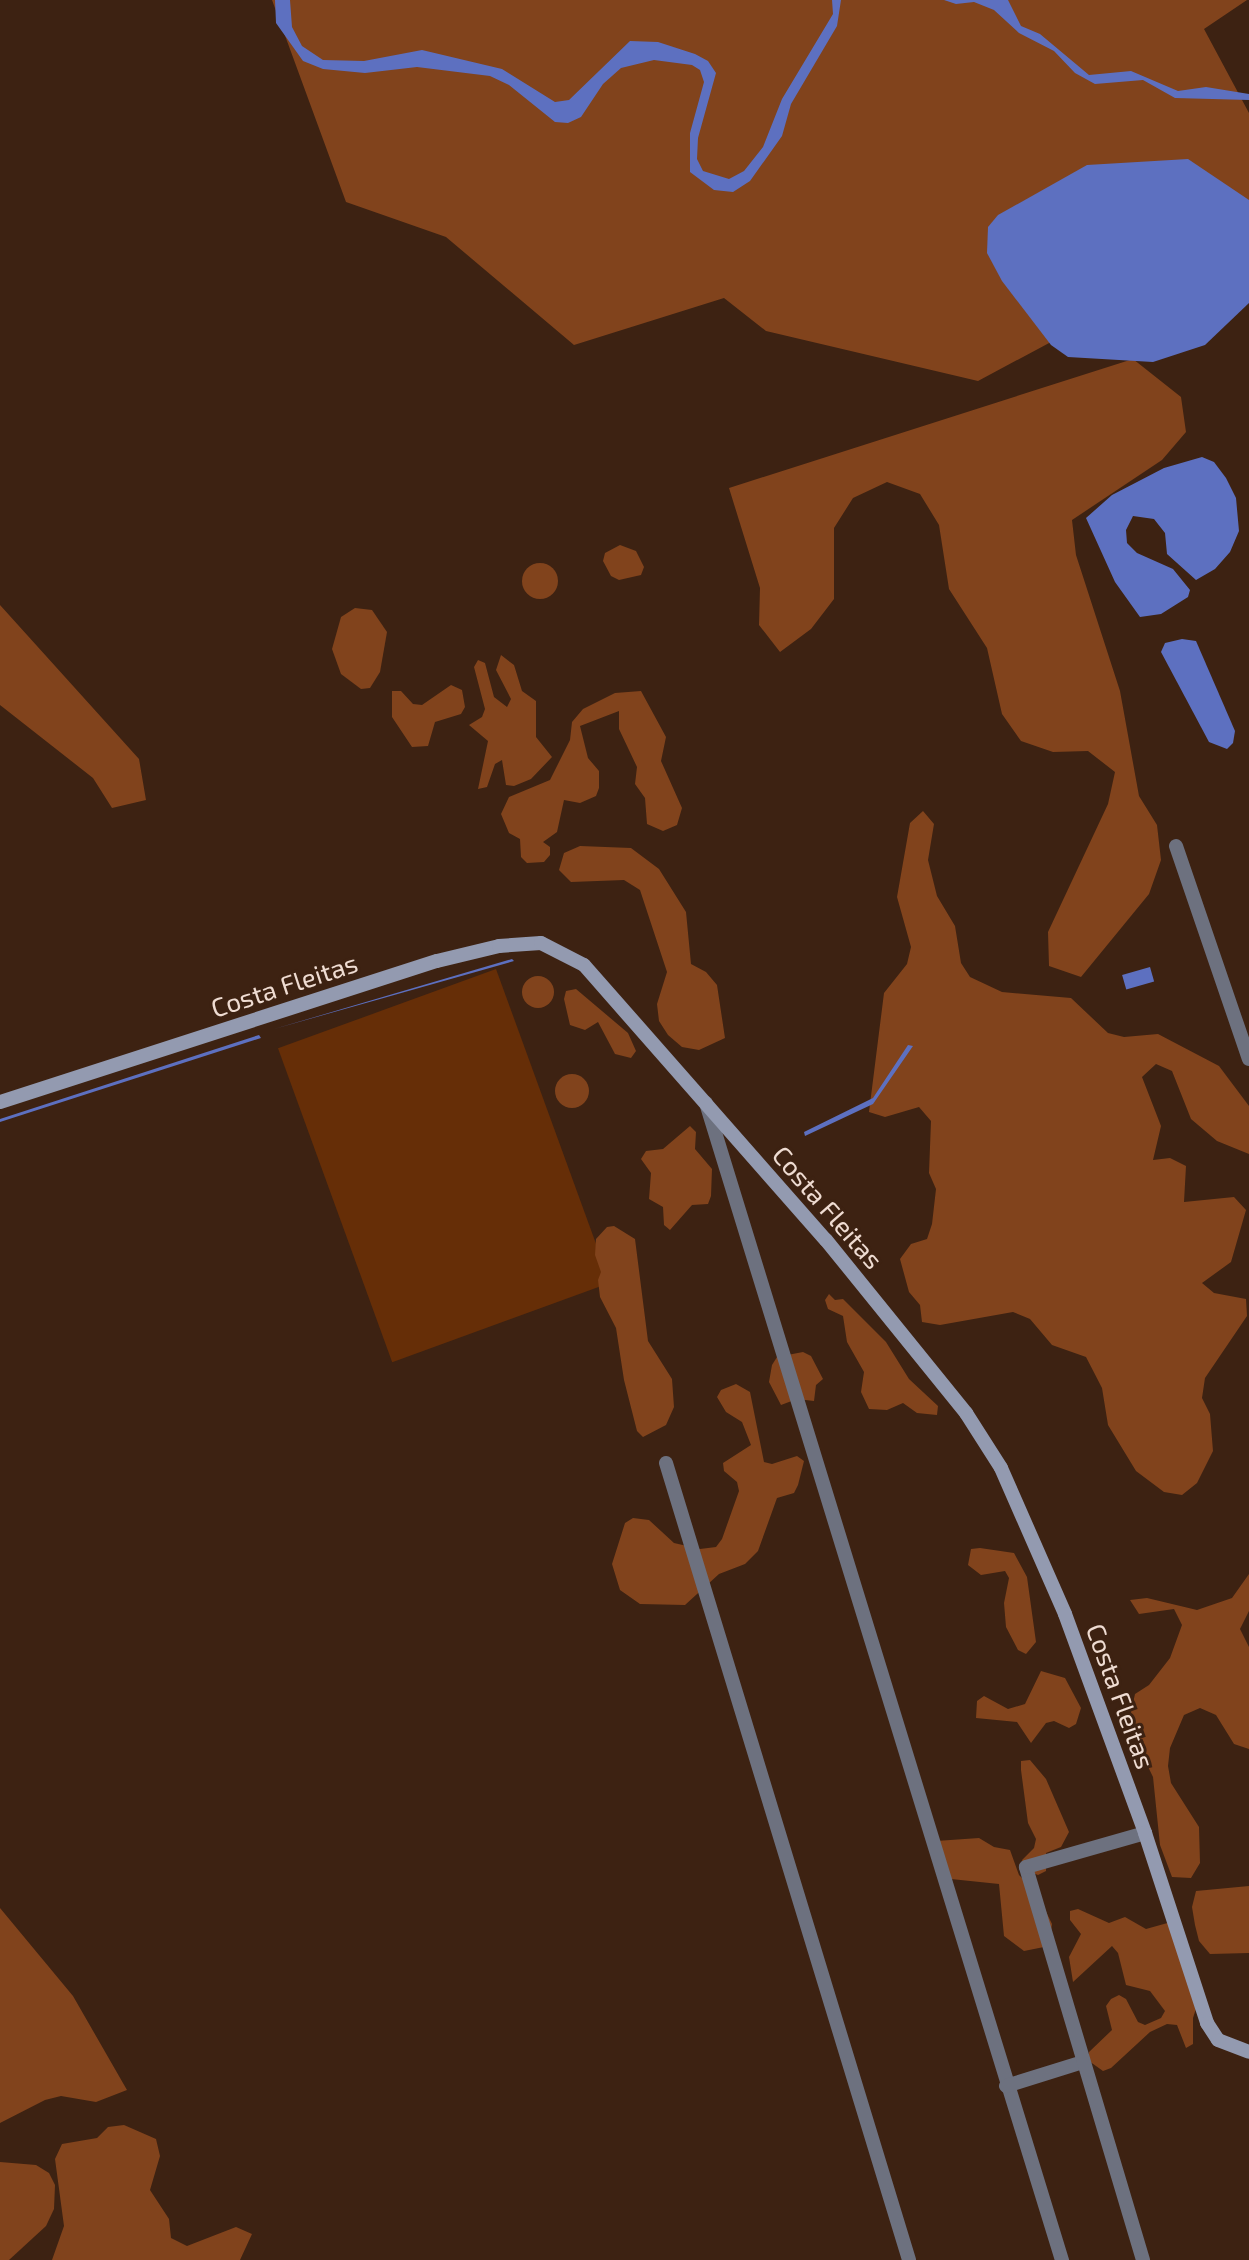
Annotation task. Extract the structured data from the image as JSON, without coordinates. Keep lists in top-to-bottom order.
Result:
{
  "streets": {
    "main road": ["Costa Fleitas"]
  }
}
